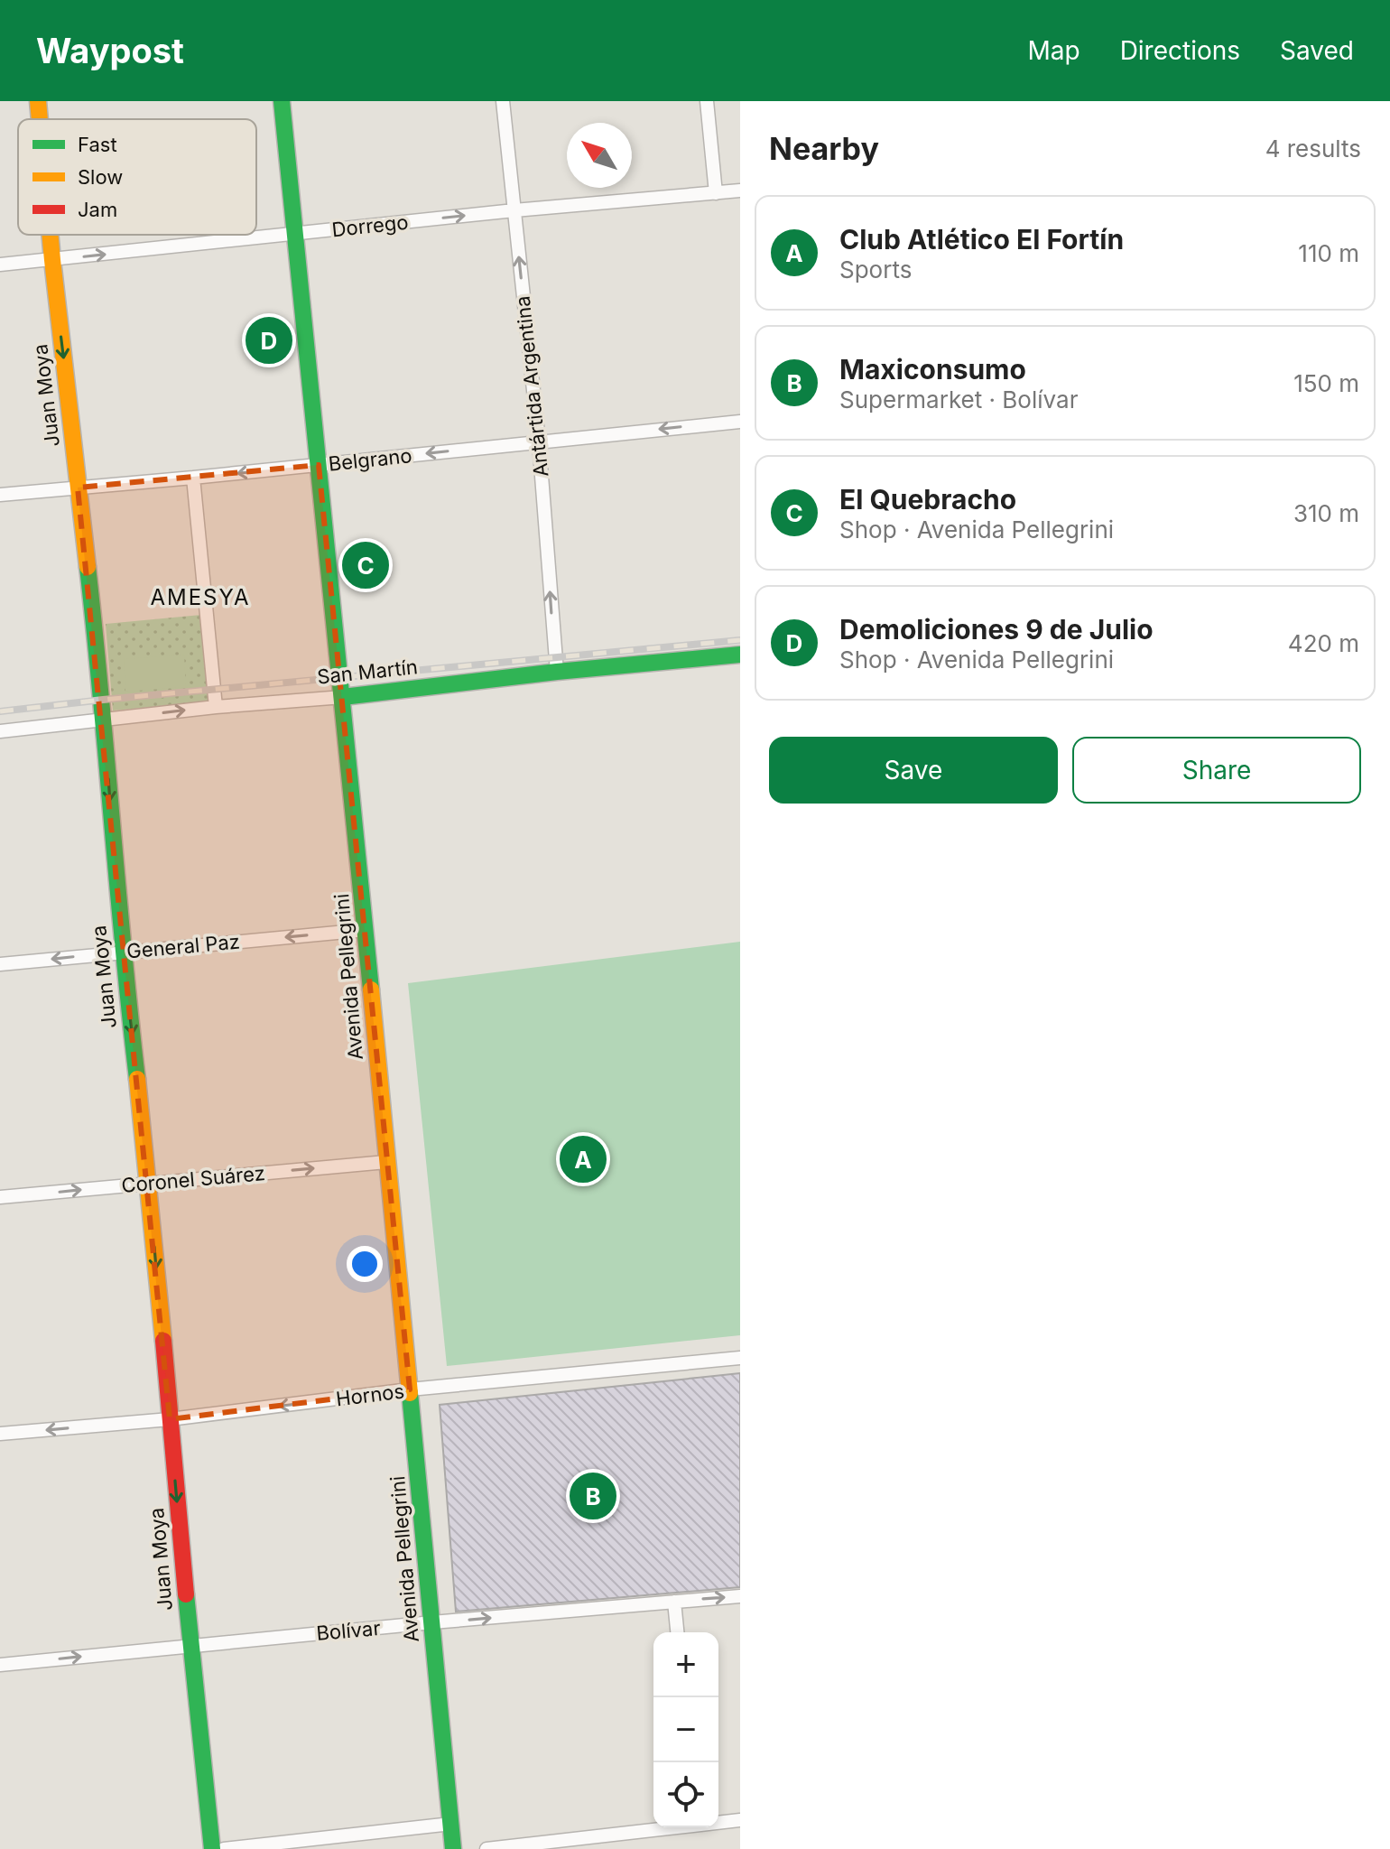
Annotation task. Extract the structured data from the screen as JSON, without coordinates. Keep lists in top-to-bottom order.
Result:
{
  "streets": {
    "street": [
      "Dorrego",
      "Antártida Argentina",
      "Juan Moya",
      "Belgrano",
      "San Martín",
      "General Paz",
      "Avenida Pellegrini",
      "Coronel Suárez",
      "Hornos",
      "Bolívar"
    ]
  },
  "crossings": [
    ["Dorrego", "Antártida Argentina"],
    ["Dorrego", "Juan Moya"],
    ["Dorrego", "Avenida Pellegrini"],
    ["Antártida Argentina", "Belgrano"],
    ["Antártida Argentina", "San Martín"],
    ["Juan Moya", "Belgrano"],
    ["Juan Moya", "San Martín"],
    ["Juan Moya", "General Paz"],
    ["Juan Moya", "Coronel Suárez"],
    ["Juan Moya", "Hornos"],
    ["Juan Moya", "Bolívar"],
    ["Belgrano", "Avenida Pellegrini"],
    ["San Martín", "Avenida Pellegrini"],
    ["General Paz", "Avenida Pellegrini"],
    ["Avenida Pellegrini", "Coronel Suárez"],
    ["Avenida Pellegrini", "Hornos"],
    ["Avenida Pellegrini", "Bolívar"]
  ],
  "one_way": [
    "Dorrego",
    "Antártida Argentina",
    "Juan Moya",
    "Belgrano",
    "General Paz",
    "Coronel Suárez",
    "Hornos",
    "Bolívar"
  ],
  "districts": ["AMESYA"],
  "legend": ["Fast", "Slow", "Jam"],
  "north": "top left",
  "page": {
    "header": "Waypost",
    "nav": ["Map", "Directions", "Saved"],
    "heading": ["Nearby", "4 results"],
    "list": [
      {
        "mark": "A",
        "name": "Club Atlético El Fortín",
        "note": "Sports",
        "value": "110 m"
      },
      {
        "mark": "B",
        "name": "Maxiconsumo",
        "note": "Supermarket · Bolívar",
        "value": "150 m"
      },
      {
        "mark": "C",
        "name": "El Quebracho",
        "note": "Shop · Avenida Pellegrini",
        "value": "310 m"
      },
      {
        "mark": "D",
        "name": "Demoliciones 9 de Julio",
        "note": "Shop · Avenida Pellegrini",
        "value": "420 m"
      }
    ],
    "pins": [
      "D",
      "C",
      "A",
      "B"
    ],
    "buttons": ["Save", "Share"],
    "map_buttons": ["+", "−"]
  }
}
